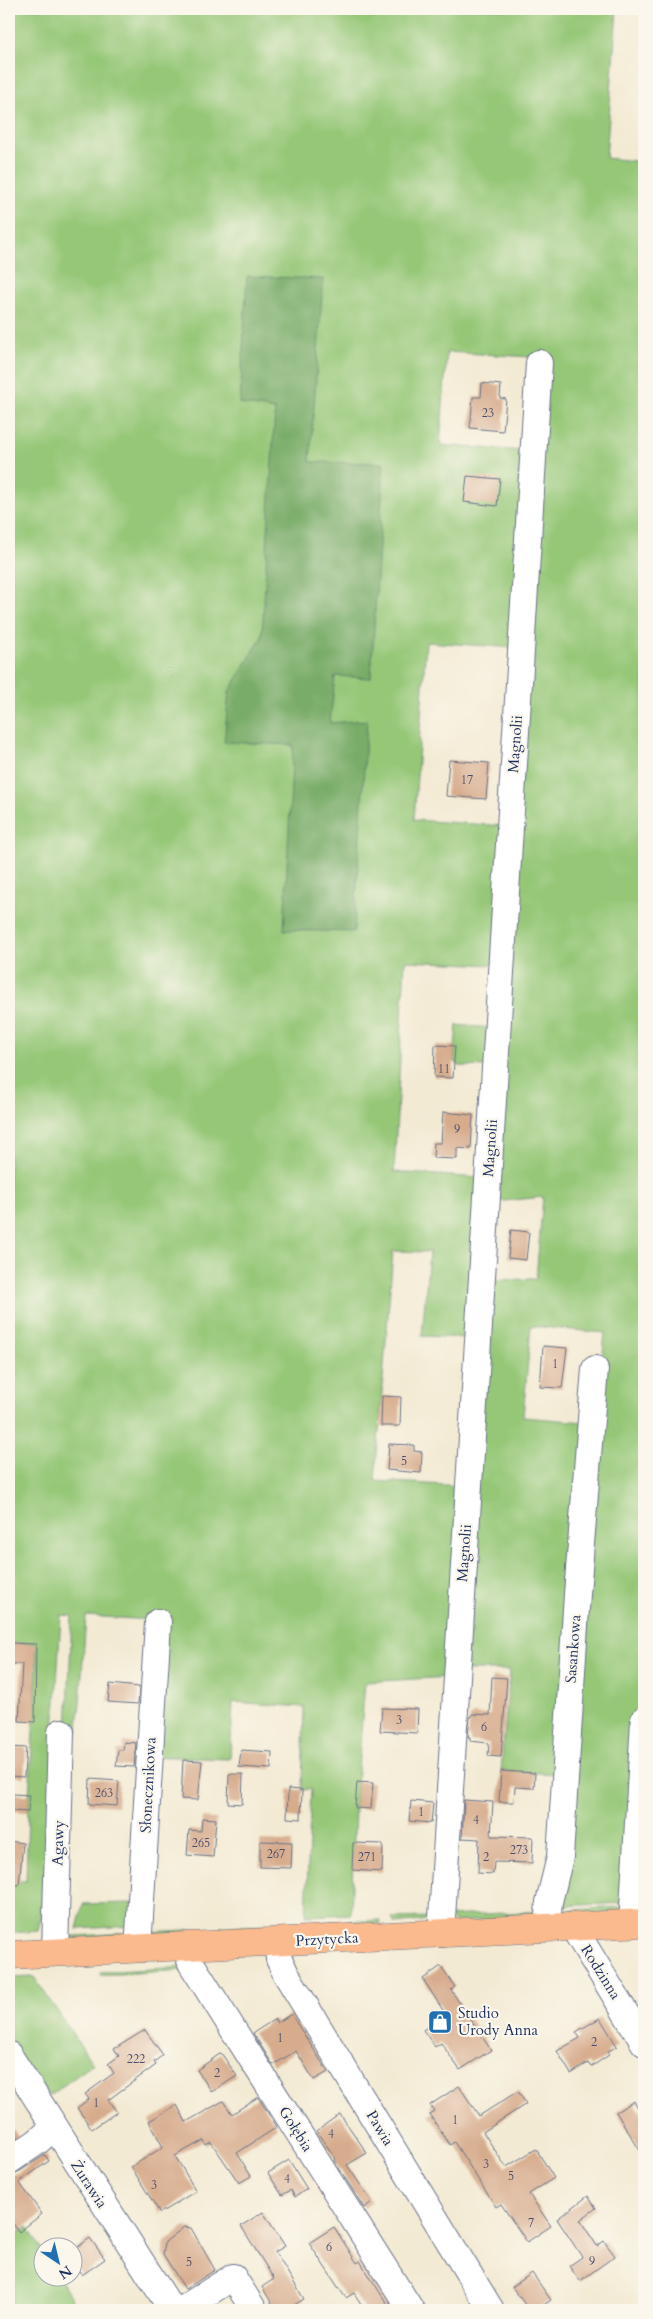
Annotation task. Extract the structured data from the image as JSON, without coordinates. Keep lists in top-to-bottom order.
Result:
{
  "streets": {
    "main road": ["Przytycka"],
    "street": [
      "Magnolii",
      "Sasankowa",
      "Słonecznikowa",
      "Agawy",
      "Rodzinna",
      "Pawia",
      "Gołębia",
      "Żurawia"
    ]
  },
  "crossings": [
    ["Magnolii", "Przytycka"],
    ["Sasankowa", "Przytycka"],
    ["Sasankowa", "Rodzinna"],
    ["Słonecznikowa", "Przytycka"],
    ["Agawy", "Przytycka"],
    ["Przytycka", "Rodzinna"],
    ["Przytycka", "Pawia"],
    ["Przytycka", "Gołębia"]
  ],
  "places": {
    "shop": ["Studio Urody Anna"]
  },
  "house_numbers": [
    "23",
    "17",
    "11",
    "9",
    "1",
    "5",
    "3",
    "6",
    "263",
    "1",
    "4",
    "265",
    "273",
    "267",
    "271",
    "2",
    "1",
    "2",
    "222",
    "2",
    "1",
    "1",
    "4",
    "3",
    "5",
    "4",
    "3",
    "7",
    "6",
    "9",
    "5"
  ],
  "north": "bottom right"
}
